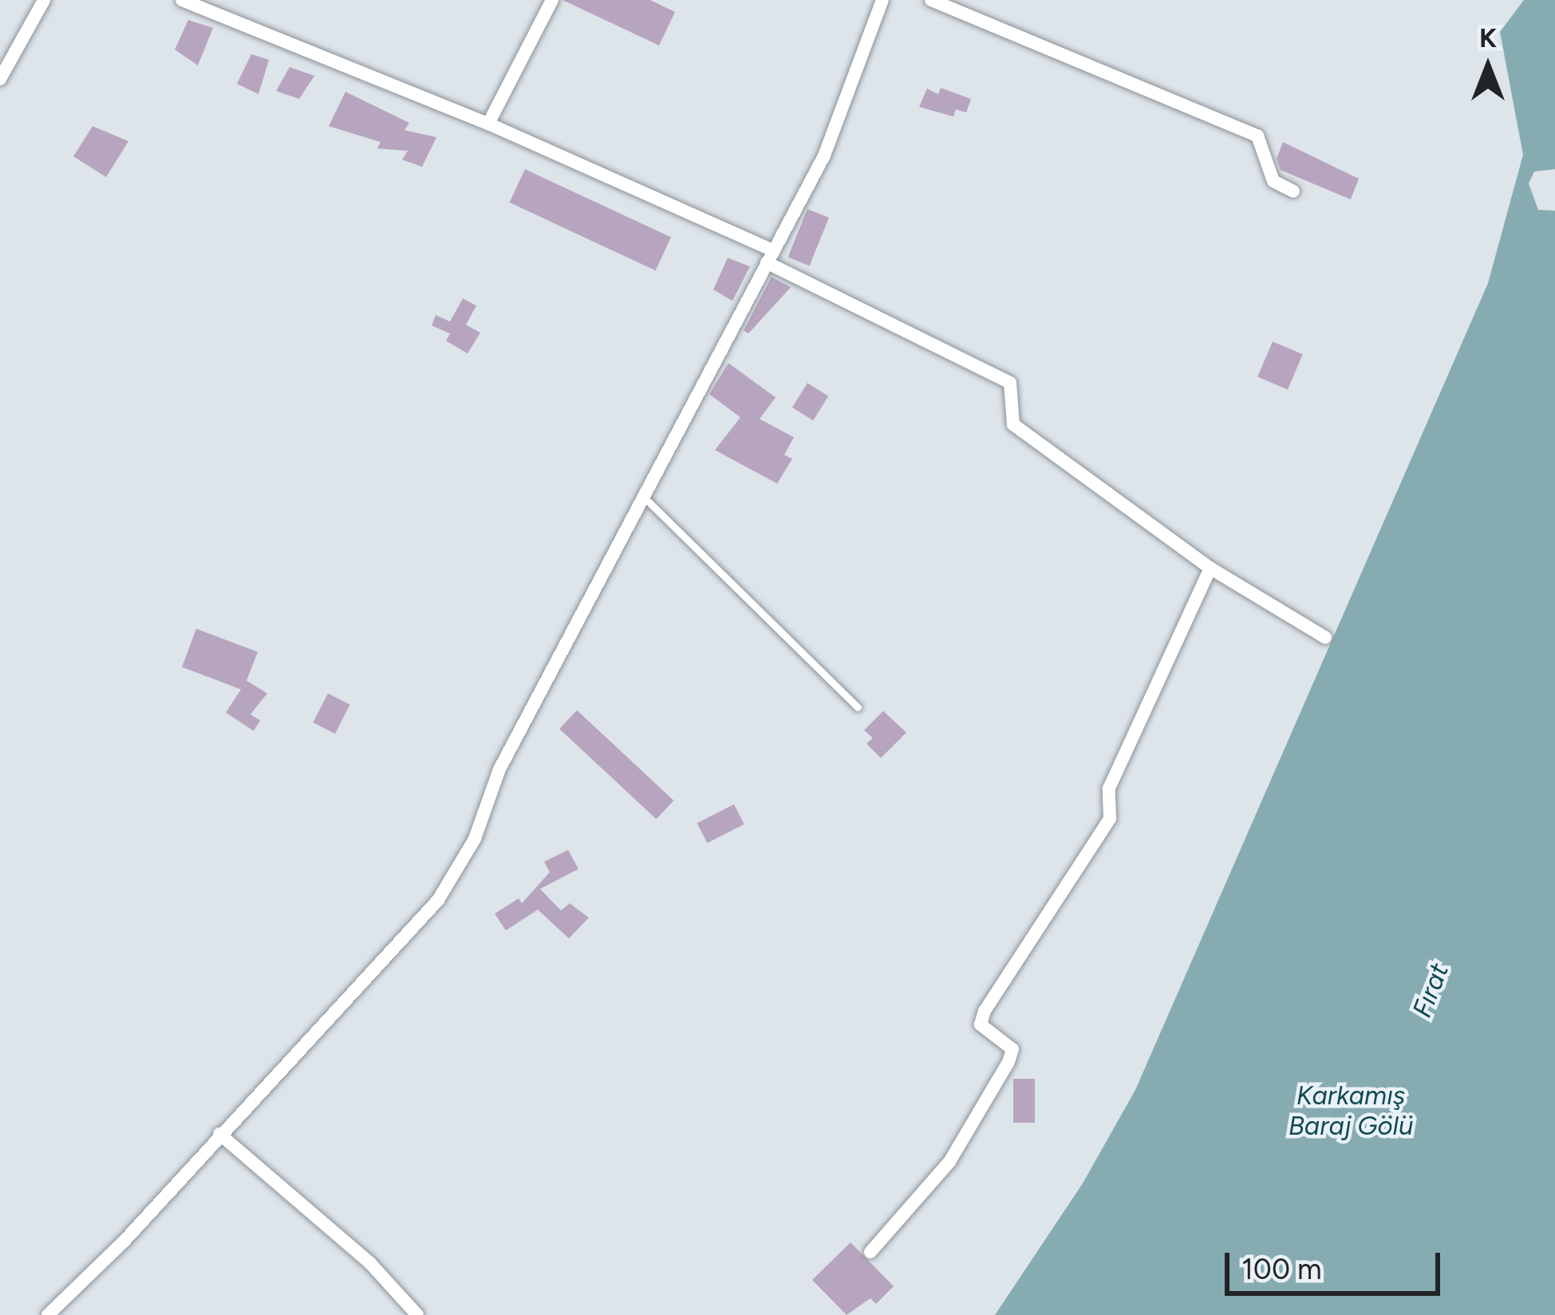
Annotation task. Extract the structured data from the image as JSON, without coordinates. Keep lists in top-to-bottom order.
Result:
{
  "water": ["Fırat", "Karkamış Baraj Gölü"],
  "scale_bar": "100 m",
  "north": "top"
}
